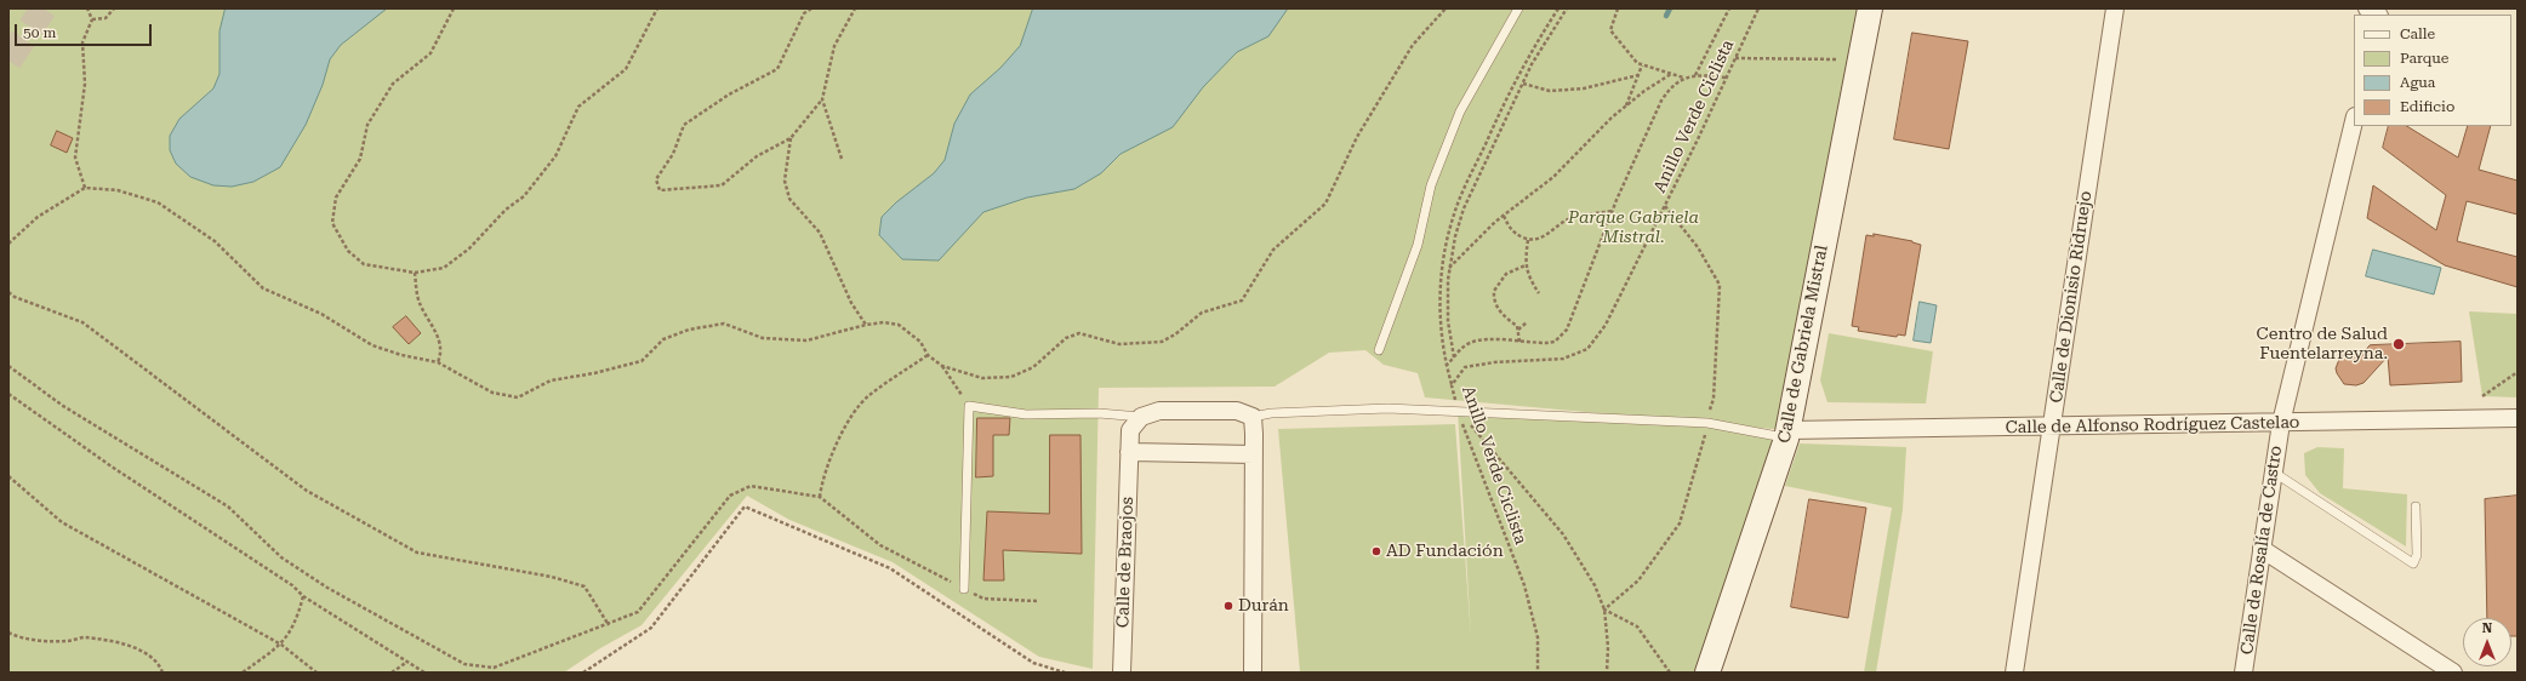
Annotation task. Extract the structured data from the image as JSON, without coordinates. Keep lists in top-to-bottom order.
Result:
{
  "streets": {
    "street": [
      "Calle de Dionisio Ridruejo",
      "Calle de Gabriela Mistral",
      "Calle de Alfonso Rodríguez Castelao",
      "Calle de Rosalía de Castro",
      "Calle de Braojos"
    ],
    "path": ["Anillo Verde Ciclista"]
  },
  "crossings": [
    ["Calle de Dionisio Ridruejo", "Calle de Alfonso Rodríguez Castelao"],
    ["Calle de Gabriela Mistral", "Calle de Alfonso Rodríguez Castelao"],
    ["Calle de Alfonso Rodríguez Castelao", "Calle de Rosalía de Castro"]
  ],
  "parks": ["Parque Gabriela Mistral."],
  "places": ["Centro de Salud Fuentelarreyna.", "AD Fundación", "Durán"],
  "legend": [
    "Calle",
    "Parque",
    "Agua",
    "Edificio"
  ],
  "scale_bar": "50 m",
  "north": "top"
}
